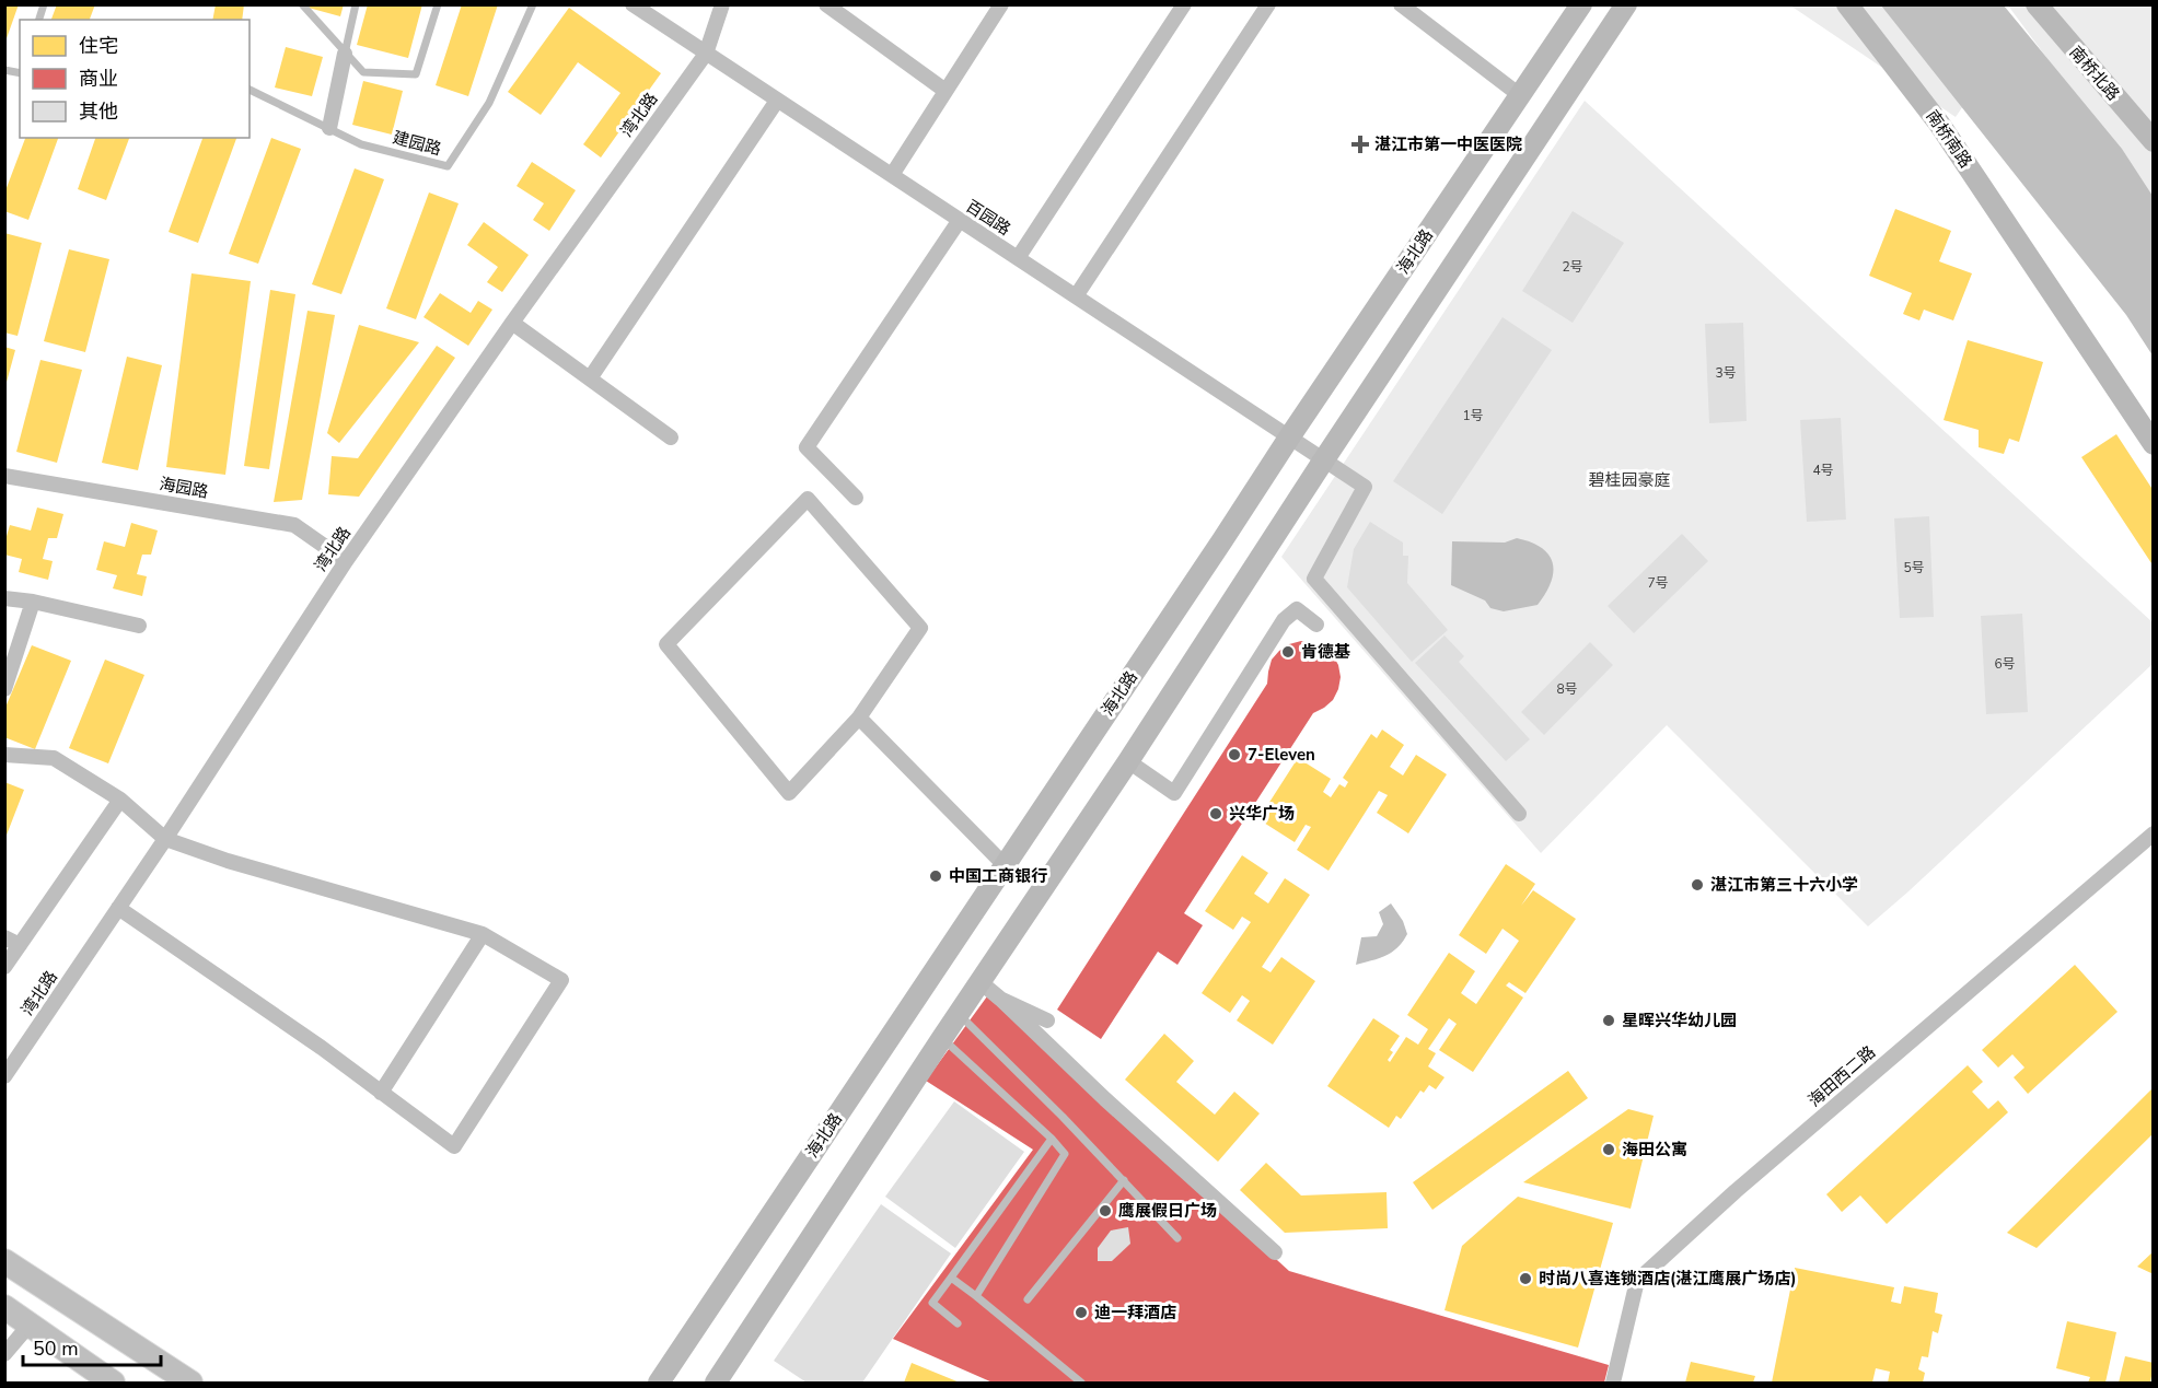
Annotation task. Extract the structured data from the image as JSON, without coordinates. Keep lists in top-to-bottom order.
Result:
{
  "streets": {
    "street": [
      "南桥北路",
      "湾北路",
      "南桥南路",
      "百园路",
      "海北路",
      "海园路",
      "海田西二路"
    ],
    "lane": ["建园路"]
  },
  "crossings": [
    ["湾北路", "百园路"],
    ["湾北路", "海园路"],
    ["百园路", "海北路"]
  ],
  "parks": ["碧桂园豪庭"],
  "places": {
    "health": ["湛江市第一中医医院"],
    "other": [
      "肯德基",
      "7-Eleven",
      "兴华广场",
      "中国工商银行",
      "湛江市第三十六小学",
      "星晖兴华幼儿园",
      "海田公寓",
      "鹰展假日广场",
      "时尚八喜连锁酒店(湛江鹰展广场店)",
      "迪一拜酒店"
    ]
  },
  "house_numbers": [
    "2号",
    "3号",
    "1号",
    "4号",
    "5号",
    "7号",
    "6号",
    "8号"
  ],
  "legend": ["住宅", "商业", "其他"],
  "scale_bar": "50 m"
}
